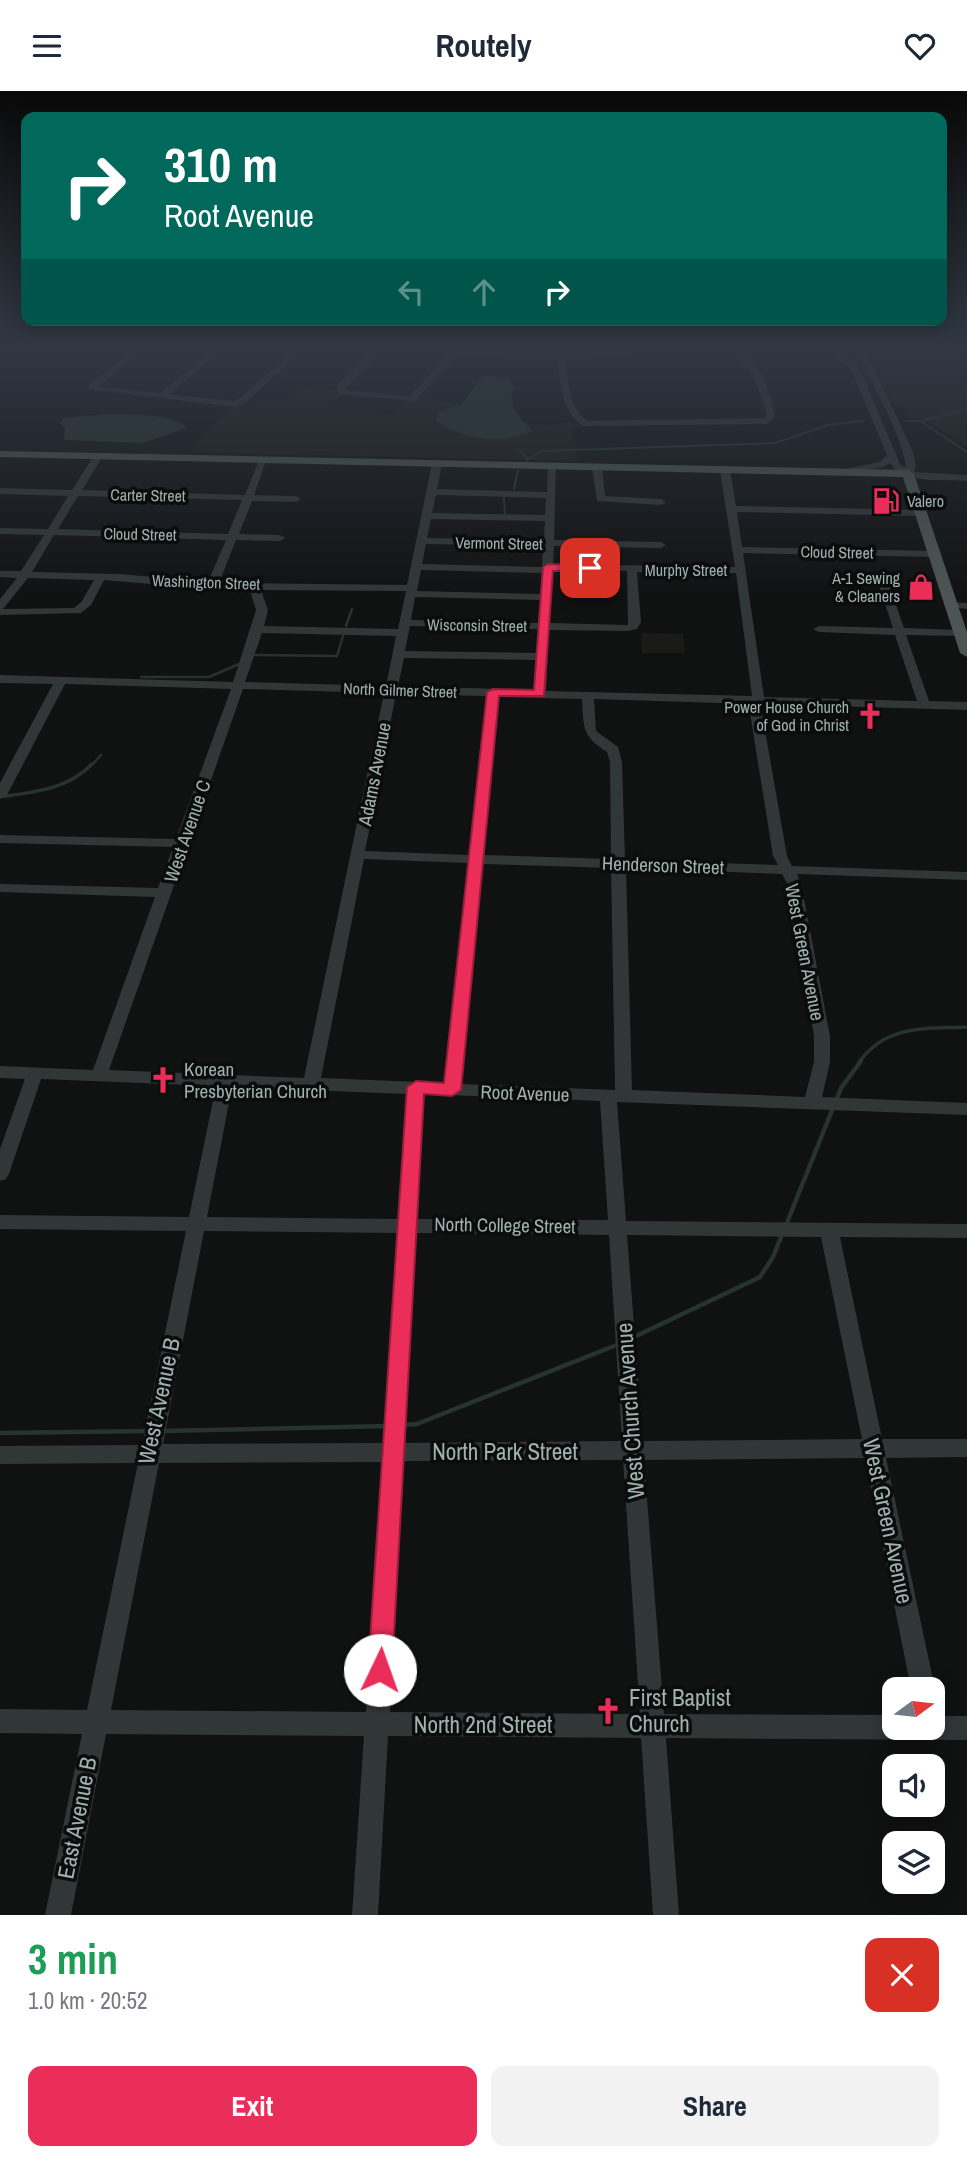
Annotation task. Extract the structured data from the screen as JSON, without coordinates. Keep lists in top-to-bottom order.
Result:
{
  "streets": {
    "street": [
      "Carter Street",
      "Cloud Street",
      "Vermont Street",
      "Murphy Street",
      "Washington Street",
      "Wisconsin Street",
      "North Gilmer Street",
      "Adams Avenue",
      "West Avenue C",
      "Henderson Street",
      "West Green Avenue",
      "Root Avenue",
      "North College Street",
      "West Avenue B",
      "West Church Avenue",
      "North Park Street",
      "North 2nd Street",
      "East Avenue B"
    ]
  },
  "crossings": [
    ["Cloud Street", "West Green Avenue"],
    ["Vermont Street", "Adams Avenue"],
    ["Murphy Street", "Wisconsin Street"],
    ["Murphy Street", "Adams Avenue"],
    ["Murphy Street", "West Green Avenue"],
    ["Washington Street", "Adams Avenue"],
    ["Washington Street", "West Avenue C"],
    ["Wisconsin Street", "Adams Avenue"],
    ["Wisconsin Street", "West Avenue C"],
    ["North Gilmer Street", "Adams Avenue"],
    ["North Gilmer Street", "West Avenue C"],
    ["North Gilmer Street", "West Green Avenue"],
    ["North Gilmer Street", "West Church Avenue"],
    ["Adams Avenue", "Henderson Street"],
    ["Adams Avenue", "Root Avenue"],
    ["West Avenue C", "Root Avenue"],
    ["Henderson Street", "West Green Avenue"],
    ["Henderson Street", "West Church Avenue"],
    ["West Green Avenue", "Root Avenue"],
    ["West Green Avenue", "North College Street"],
    ["West Green Avenue", "North Park Street"],
    ["Root Avenue", "West Avenue B"],
    ["Root Avenue", "West Church Avenue"],
    ["North College Street", "West Avenue B"],
    ["North College Street", "West Church Avenue"],
    ["West Avenue B", "North Park Street"],
    ["West Avenue B", "North 2nd Street"],
    ["West Avenue B", "East Avenue B"],
    ["West Church Avenue", "North Park Street"],
    ["West Church Avenue", "North 2nd Street"],
    ["North 2nd Street", "East Avenue B"]
  ],
  "places": {
    "fuel station": ["Valero"],
    "shop": ["A-1 Sewing & Cleaners"],
    "church": ["Power House Church of God in Christ", "Korean Presbyterian Church", "First Baptist Church"]
  },
  "north": "right",
  "page": {
    "header": "Routely",
    "turn": ["310 m", "Root Avenue"],
    "heading": ["3 min", "1.0 km · 20:52"],
    "buttons": ["Exit", "Share"]
  }
}
